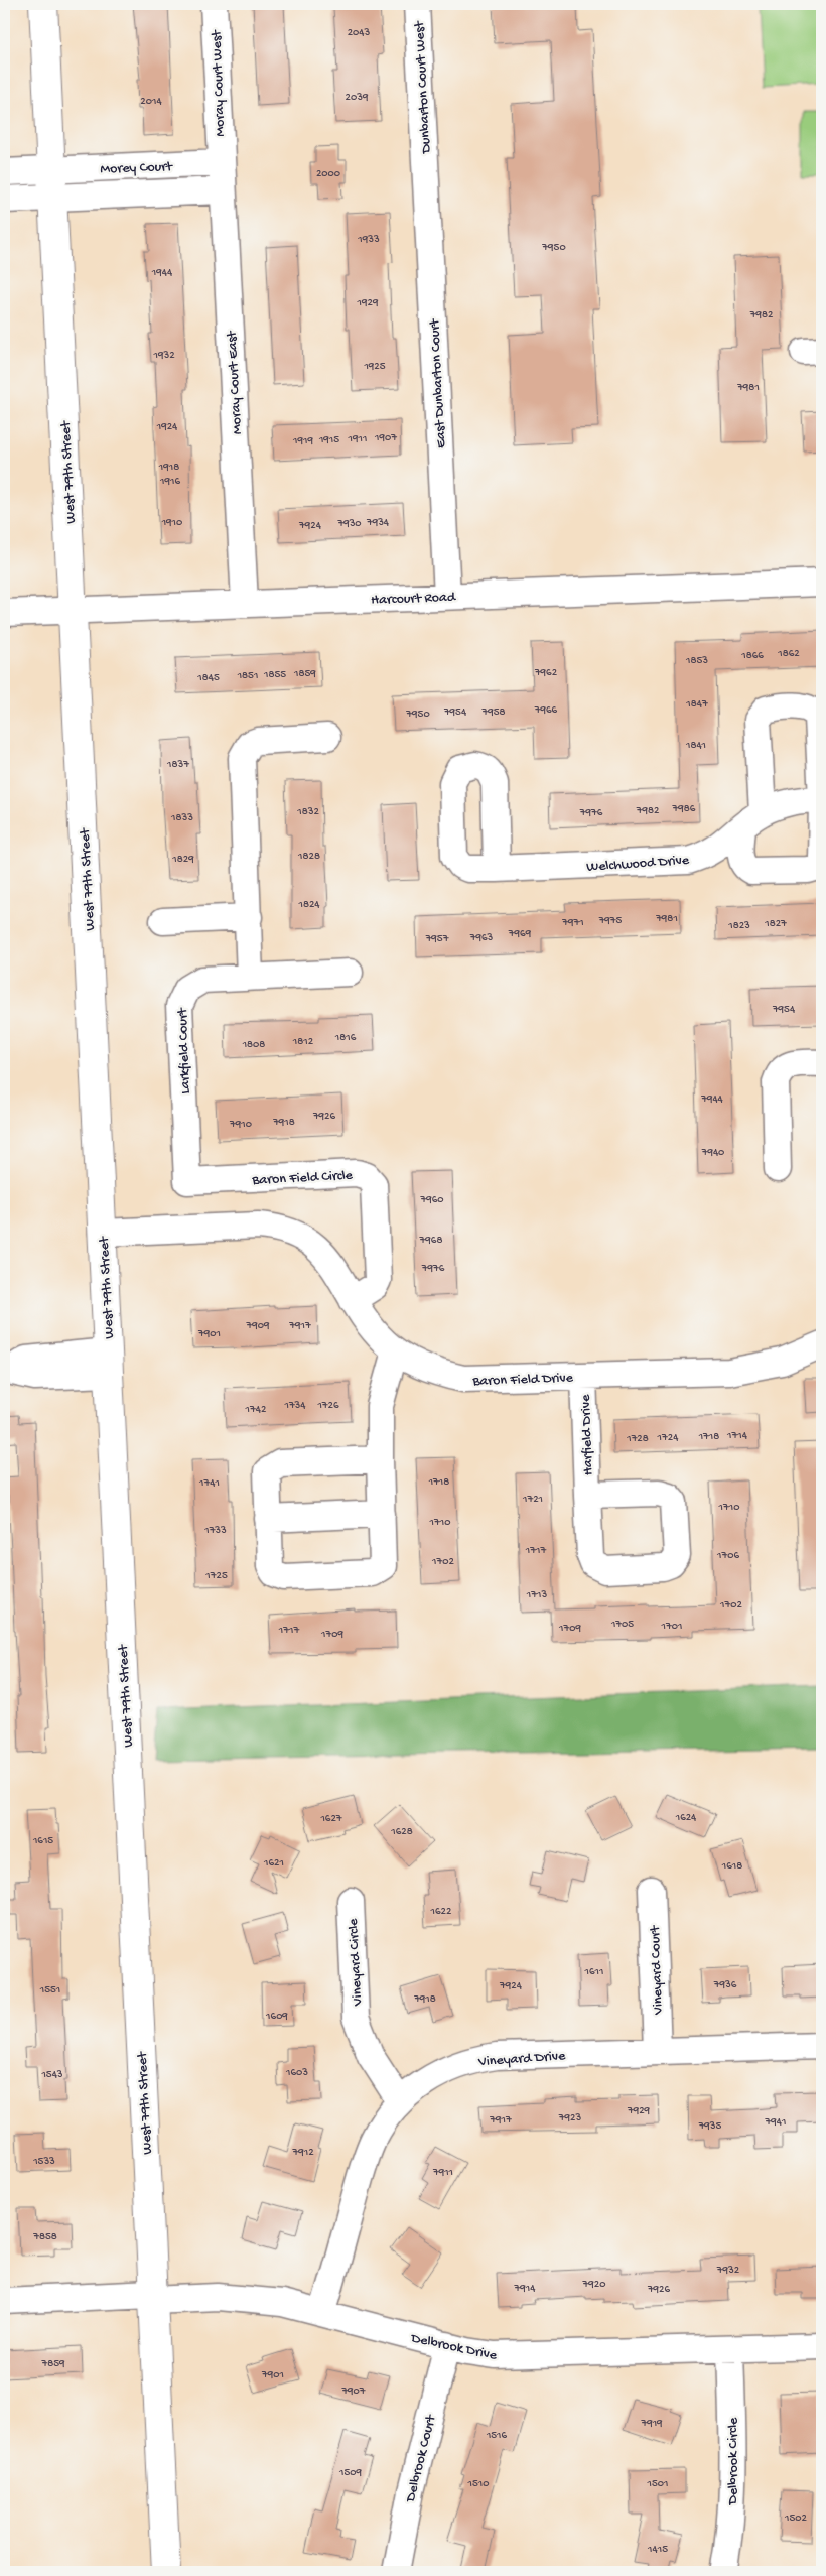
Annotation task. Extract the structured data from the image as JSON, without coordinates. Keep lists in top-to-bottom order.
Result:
{
  "streets": {
    "main road": ["West 79th Street"],
    "street": [
      "Moray Court West",
      "Dunbarton Court West",
      "Morey Court",
      "Moray Court East",
      "East Dunbarton Court",
      "Harcourt Road",
      "Welchwood Drive",
      "Larkfield Court",
      "Baron Field Circle",
      "Baron Field Drive",
      "Harfield Drive",
      "Vineyard Circle",
      "Vineyard Court",
      "Vineyard Drive",
      "Delbrook Drive",
      "Delbrook Court",
      "Delbrook Circle"
    ]
  },
  "crossings": [
    ["Moray Court West", "Morey Court"],
    ["Moray Court West", "Moray Court East"],
    ["Dunbarton Court West", "East Dunbarton Court"],
    ["Morey Court", "Moray Court East"],
    ["Morey Court", "West 79th Street"],
    ["Moray Court East", "Harcourt Road"],
    ["East Dunbarton Court", "Harcourt Road"],
    ["West 79th Street", "Harcourt Road"],
    ["West 79th Street", "Baron Field Drive"],
    ["West 79th Street", "Delbrook Drive"],
    ["Larkfield Court", "Baron Field Circle"],
    ["Baron Field Circle", "Baron Field Drive"],
    ["Baron Field Drive", "Harfield Drive"],
    ["Vineyard Circle", "Vineyard Drive"],
    ["Vineyard Court", "Vineyard Drive"],
    ["Vineyard Drive", "Delbrook Drive"],
    ["Delbrook Drive", "Delbrook Court"],
    ["Delbrook Drive", "Delbrook Circle"]
  ],
  "house_numbers": [
    "2043",
    "2039",
    "2014",
    "2000",
    "1933",
    "7950",
    "1944",
    "1929",
    "7982",
    "1932",
    "1925",
    "7981",
    "1924",
    "1907",
    "1911",
    "1915",
    "1919",
    "1918",
    "1916",
    "1910",
    "7934",
    "7930",
    "7924",
    "1862",
    "1866",
    "1853",
    "7962",
    "1859",
    "1855",
    "1851",
    "1845",
    "1847",
    "7966",
    "7954",
    "7958",
    "7950",
    "1841",
    "1837",
    "7986",
    "7982",
    "1832",
    "7976",
    "1833",
    "1828",
    "1829",
    "1824",
    "7981",
    "7975",
    "7971",
    "1827",
    "1823",
    "7969",
    "7963",
    "7957",
    "7954",
    "1816",
    "1812",
    "1808",
    "7944",
    "7926",
    "7918",
    "7910",
    "7940",
    "7960",
    "7968",
    "7976",
    "7909",
    "7917",
    "7901",
    "1734",
    "1726",
    "1742",
    "1714",
    "1718",
    "1724",
    "1728",
    "1718",
    "1741",
    "1721",
    "1710",
    "1710",
    "1733",
    "1717",
    "1706",
    "1702",
    "1725",
    "1713",
    "1702",
    "1705",
    "1701",
    "1709",
    "1717",
    "1709",
    "1624",
    "1627",
    "1628",
    "1615",
    "1621",
    "1618",
    "1622",
    "1611",
    "7936",
    "7924",
    "1551",
    "7918",
    "1609",
    "1603",
    "1543",
    "7929",
    "7923",
    "7917",
    "7941",
    "7935",
    "7912",
    "1533",
    "7911",
    "7858",
    "7932",
    "7920",
    "7914",
    "7926",
    "7859",
    "7901",
    "7907",
    "7919",
    "1516",
    "1509",
    "1510",
    "1501",
    "1502",
    "1415"
  ]
}
